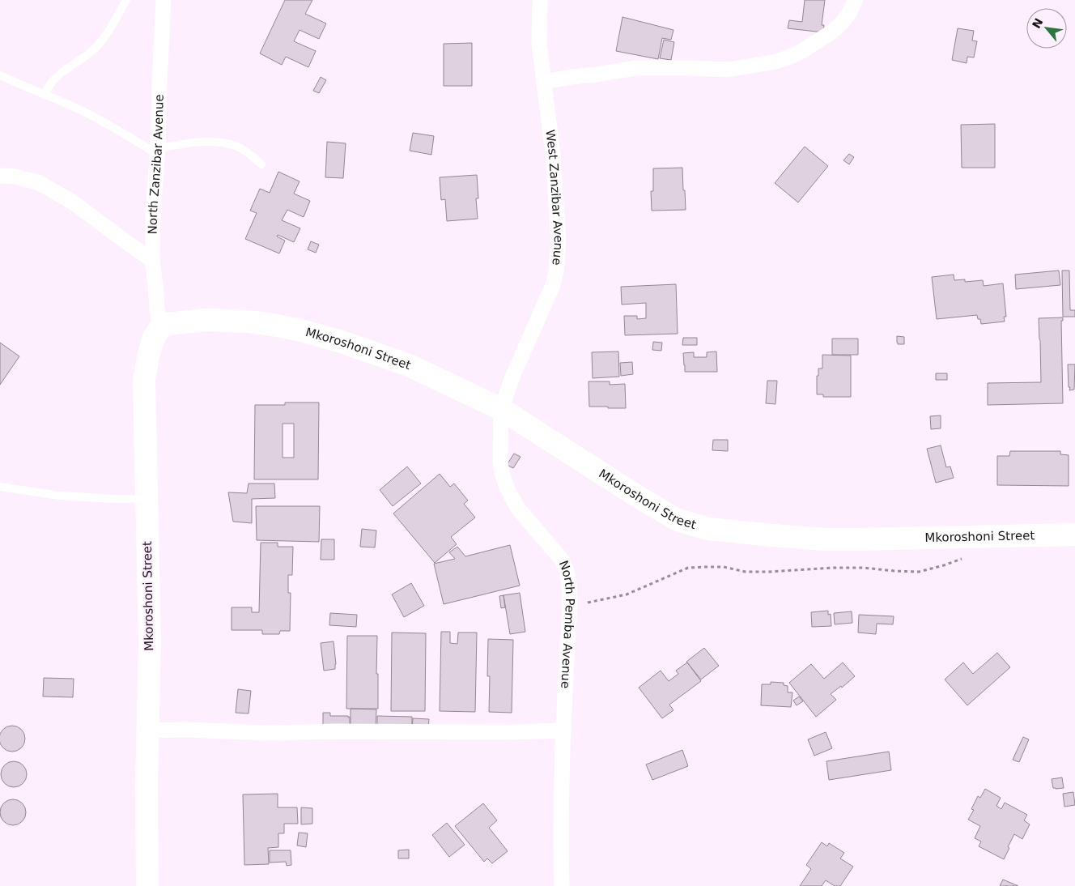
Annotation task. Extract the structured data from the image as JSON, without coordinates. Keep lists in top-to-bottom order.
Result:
{
  "streets": {
    "street": [
      "North Zanzibar Avenue",
      "West Zanzibar Avenue",
      "Mkoroshoni Street",
      "North Pemba Avenue"
    ]
  },
  "crossings": [
    ["North Zanzibar Avenue", "Mkoroshoni Street"],
    ["West Zanzibar Avenue", "Mkoroshoni Street"],
    ["West Zanzibar Avenue", "North Pemba Avenue"],
    ["Mkoroshoni Street", "North Pemba Avenue"]
  ],
  "north": "top left"
}
